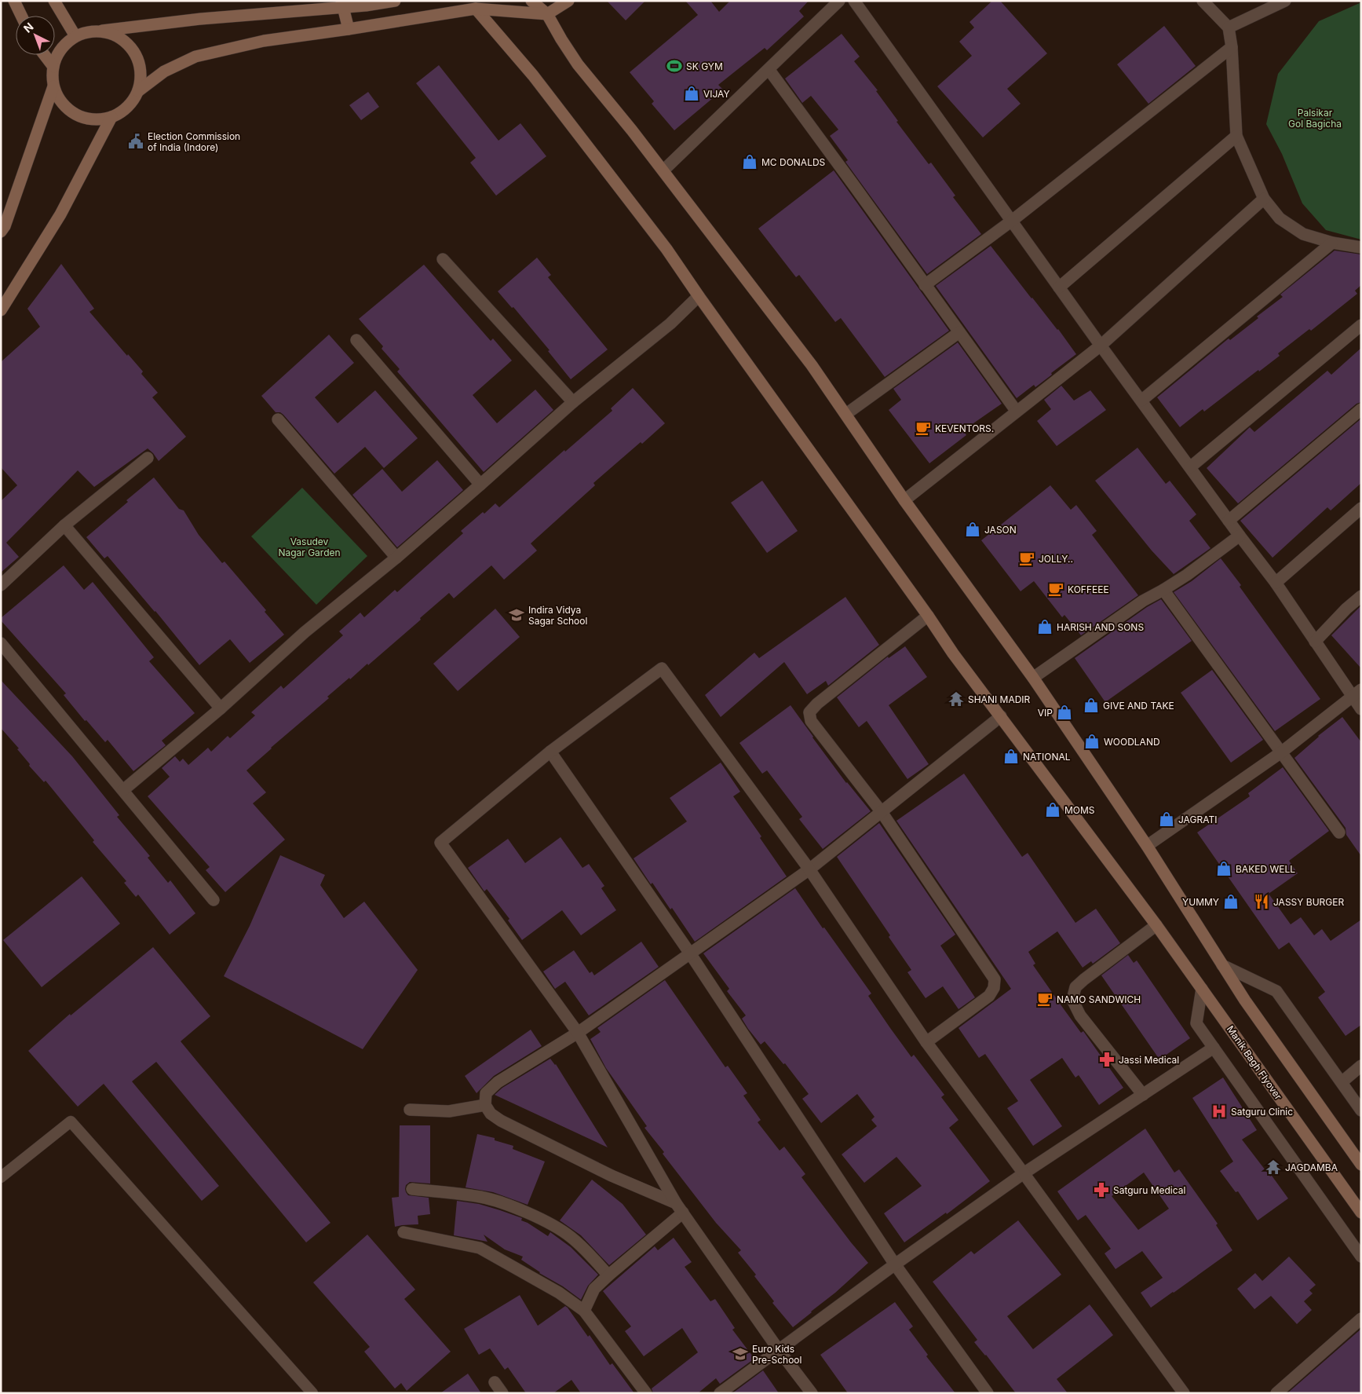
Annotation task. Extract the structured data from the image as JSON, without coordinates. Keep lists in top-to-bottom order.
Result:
{
  "streets": {
    "main road": ["Manik Bagh Flyover"]
  },
  "parks": ["Palsikar Gol Bagicha", "Vasudev Nagar Garden"],
  "places": {
    "sports": ["SK GYM"],
    "shop": [
      "VIJAY",
      "MC DONALDS",
      "JASON",
      "HARISH AND SONS",
      "GIVE AND TAKE",
      "VIP",
      "WOODLAND",
      "NATIONAL",
      "MOMS",
      "JAGRATI",
      "BAKED WELL",
      "YUMMY"
    ],
    "public building": ["Election Commission of India (Indore)"],
    "cafe": [
      "KEVENTORS.",
      "JOLLY..",
      "KOFFEEE",
      "NAMO SANDWICH"
    ],
    "school or university": ["Indira Vidya Sagar School", "Euro Kids Pre-School"],
    "temple": ["SHANI MADIR", "JAGDAMBA"],
    "restaurant": ["JASSY BURGER"],
    "pharmacy": ["Jassi Medical", "Satguru Medical"],
    "hospital": ["Satguru Clinic"]
  },
  "north": "top left"
}
